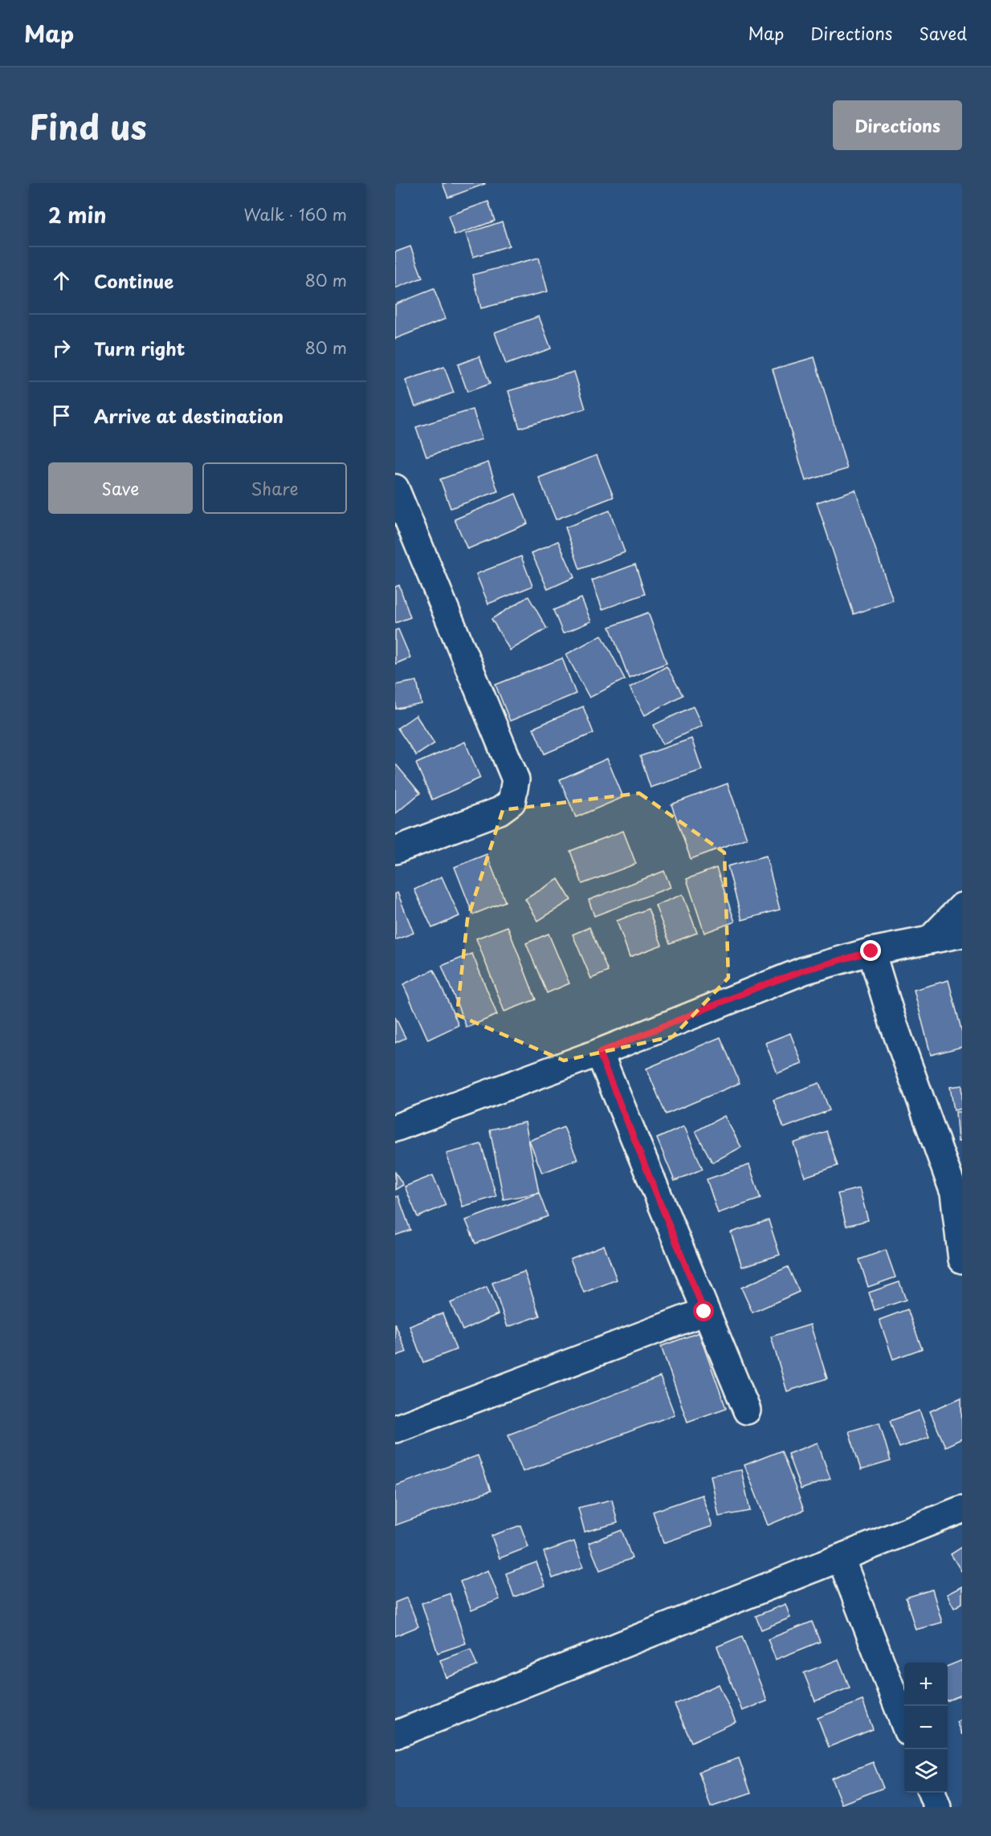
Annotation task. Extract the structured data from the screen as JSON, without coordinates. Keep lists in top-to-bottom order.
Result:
{
  "page": {
    "header": "Map",
    "nav": ["Map", "Directions", "Saved"],
    "title": "Find us",
    "buttons": [
      "Directions",
      ["Save", "Share"]
    ],
    "heading": ["2 min", "Walk · 160 m"],
    "list": [
      ["Continue", "80 m"],
      ["Turn right", "80 m"],
      "Arrive at destination"
    ],
    "map_buttons": ["+", "−"]
  }
}
